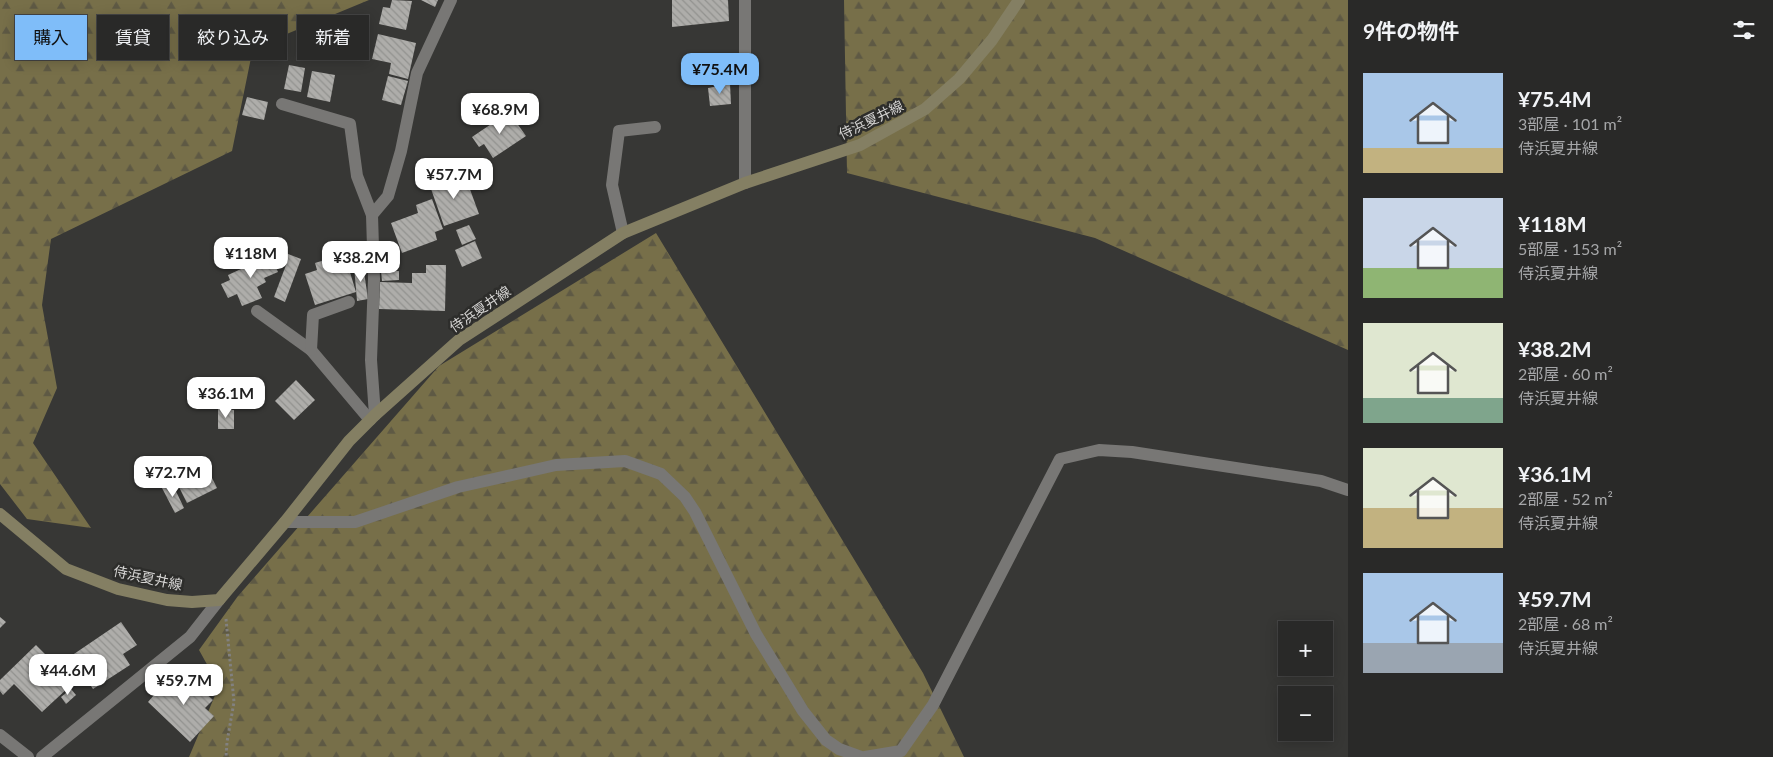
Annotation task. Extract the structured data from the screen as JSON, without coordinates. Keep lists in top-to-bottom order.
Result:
{
  "streets": {
    "main road": ["侍浜夏井線"]
  },
  "page": {
    "heading": "9件の物件",
    "chip": [
      "購入",
      "賃貸",
      "絞り込み",
      "新着"
    ],
    "price": [
      "¥75.4M",
      "¥68.9M",
      "¥57.7M",
      "¥118M",
      "¥38.2M",
      "¥36.1M",
      "¥72.7M",
      "¥44.6M",
      "¥59.7M"
    ],
    "list": [
      {
        "name": "¥75.4M",
        "note": "3部屋 · 101 m² · 侍浜夏井線"
      },
      {
        "name": "¥118M",
        "note": "5部屋 · 153 m² · 侍浜夏井線"
      },
      {
        "name": "¥38.2M",
        "note": "2部屋 · 60 m² · 侍浜夏井線"
      },
      {
        "name": "¥36.1M",
        "note": "2部屋 · 52 m² · 侍浜夏井線"
      },
      {
        "name": "¥59.7M",
        "note": "2部屋 · 68 m² · 侍浜夏井線"
      }
    ],
    "map_buttons": ["+", "−"]
  }
}
